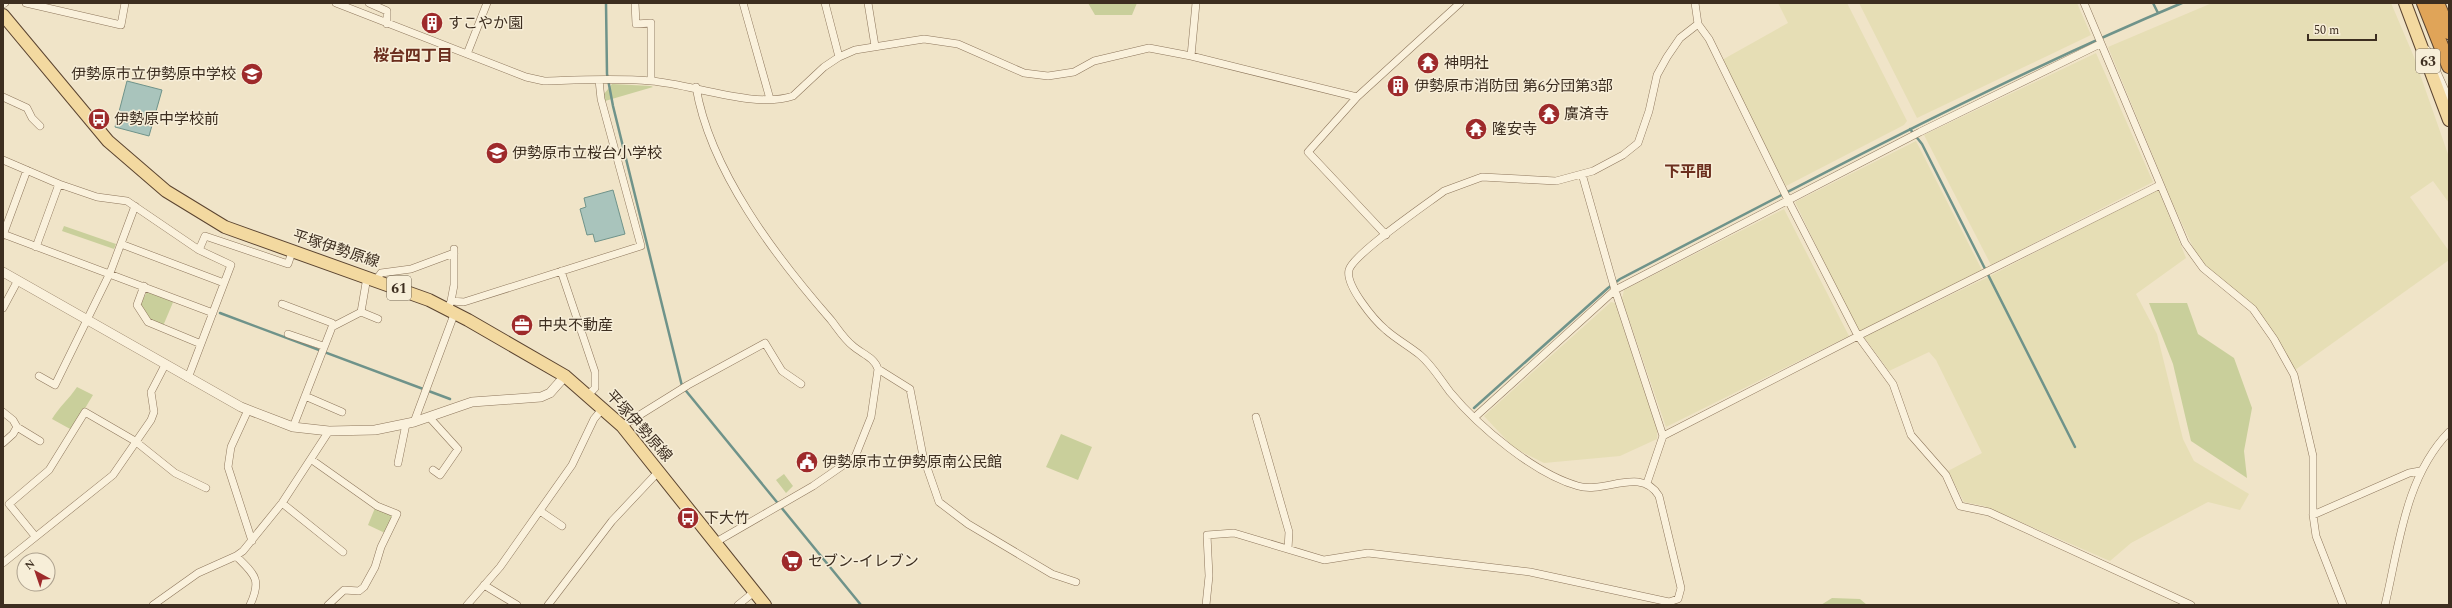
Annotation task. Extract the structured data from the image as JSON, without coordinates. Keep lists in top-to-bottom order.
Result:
{
  "streets": {
    "main road": ["63", "平塚伊勢原線", "61"]
  },
  "districts": ["桜台四丁目", "下平間"],
  "places": {
    "building": ["すこやか園", "伊勢原市消防団 第6分団第3部"],
    "temple": ["神明社", "廣済寺", "隆安寺"],
    "school or university": ["伊勢原市立伊勢原中学校", "伊勢原市立桜台小学校"],
    "bus stop": ["伊勢原中学校前", "下大竹"],
    "office": ["中央不動産"],
    "public building": ["伊勢原市立伊勢原南公民館"],
    "supermarket": ["セブン-イレブン"]
  },
  "scale_bar": "50 m",
  "north": "top left"
}
